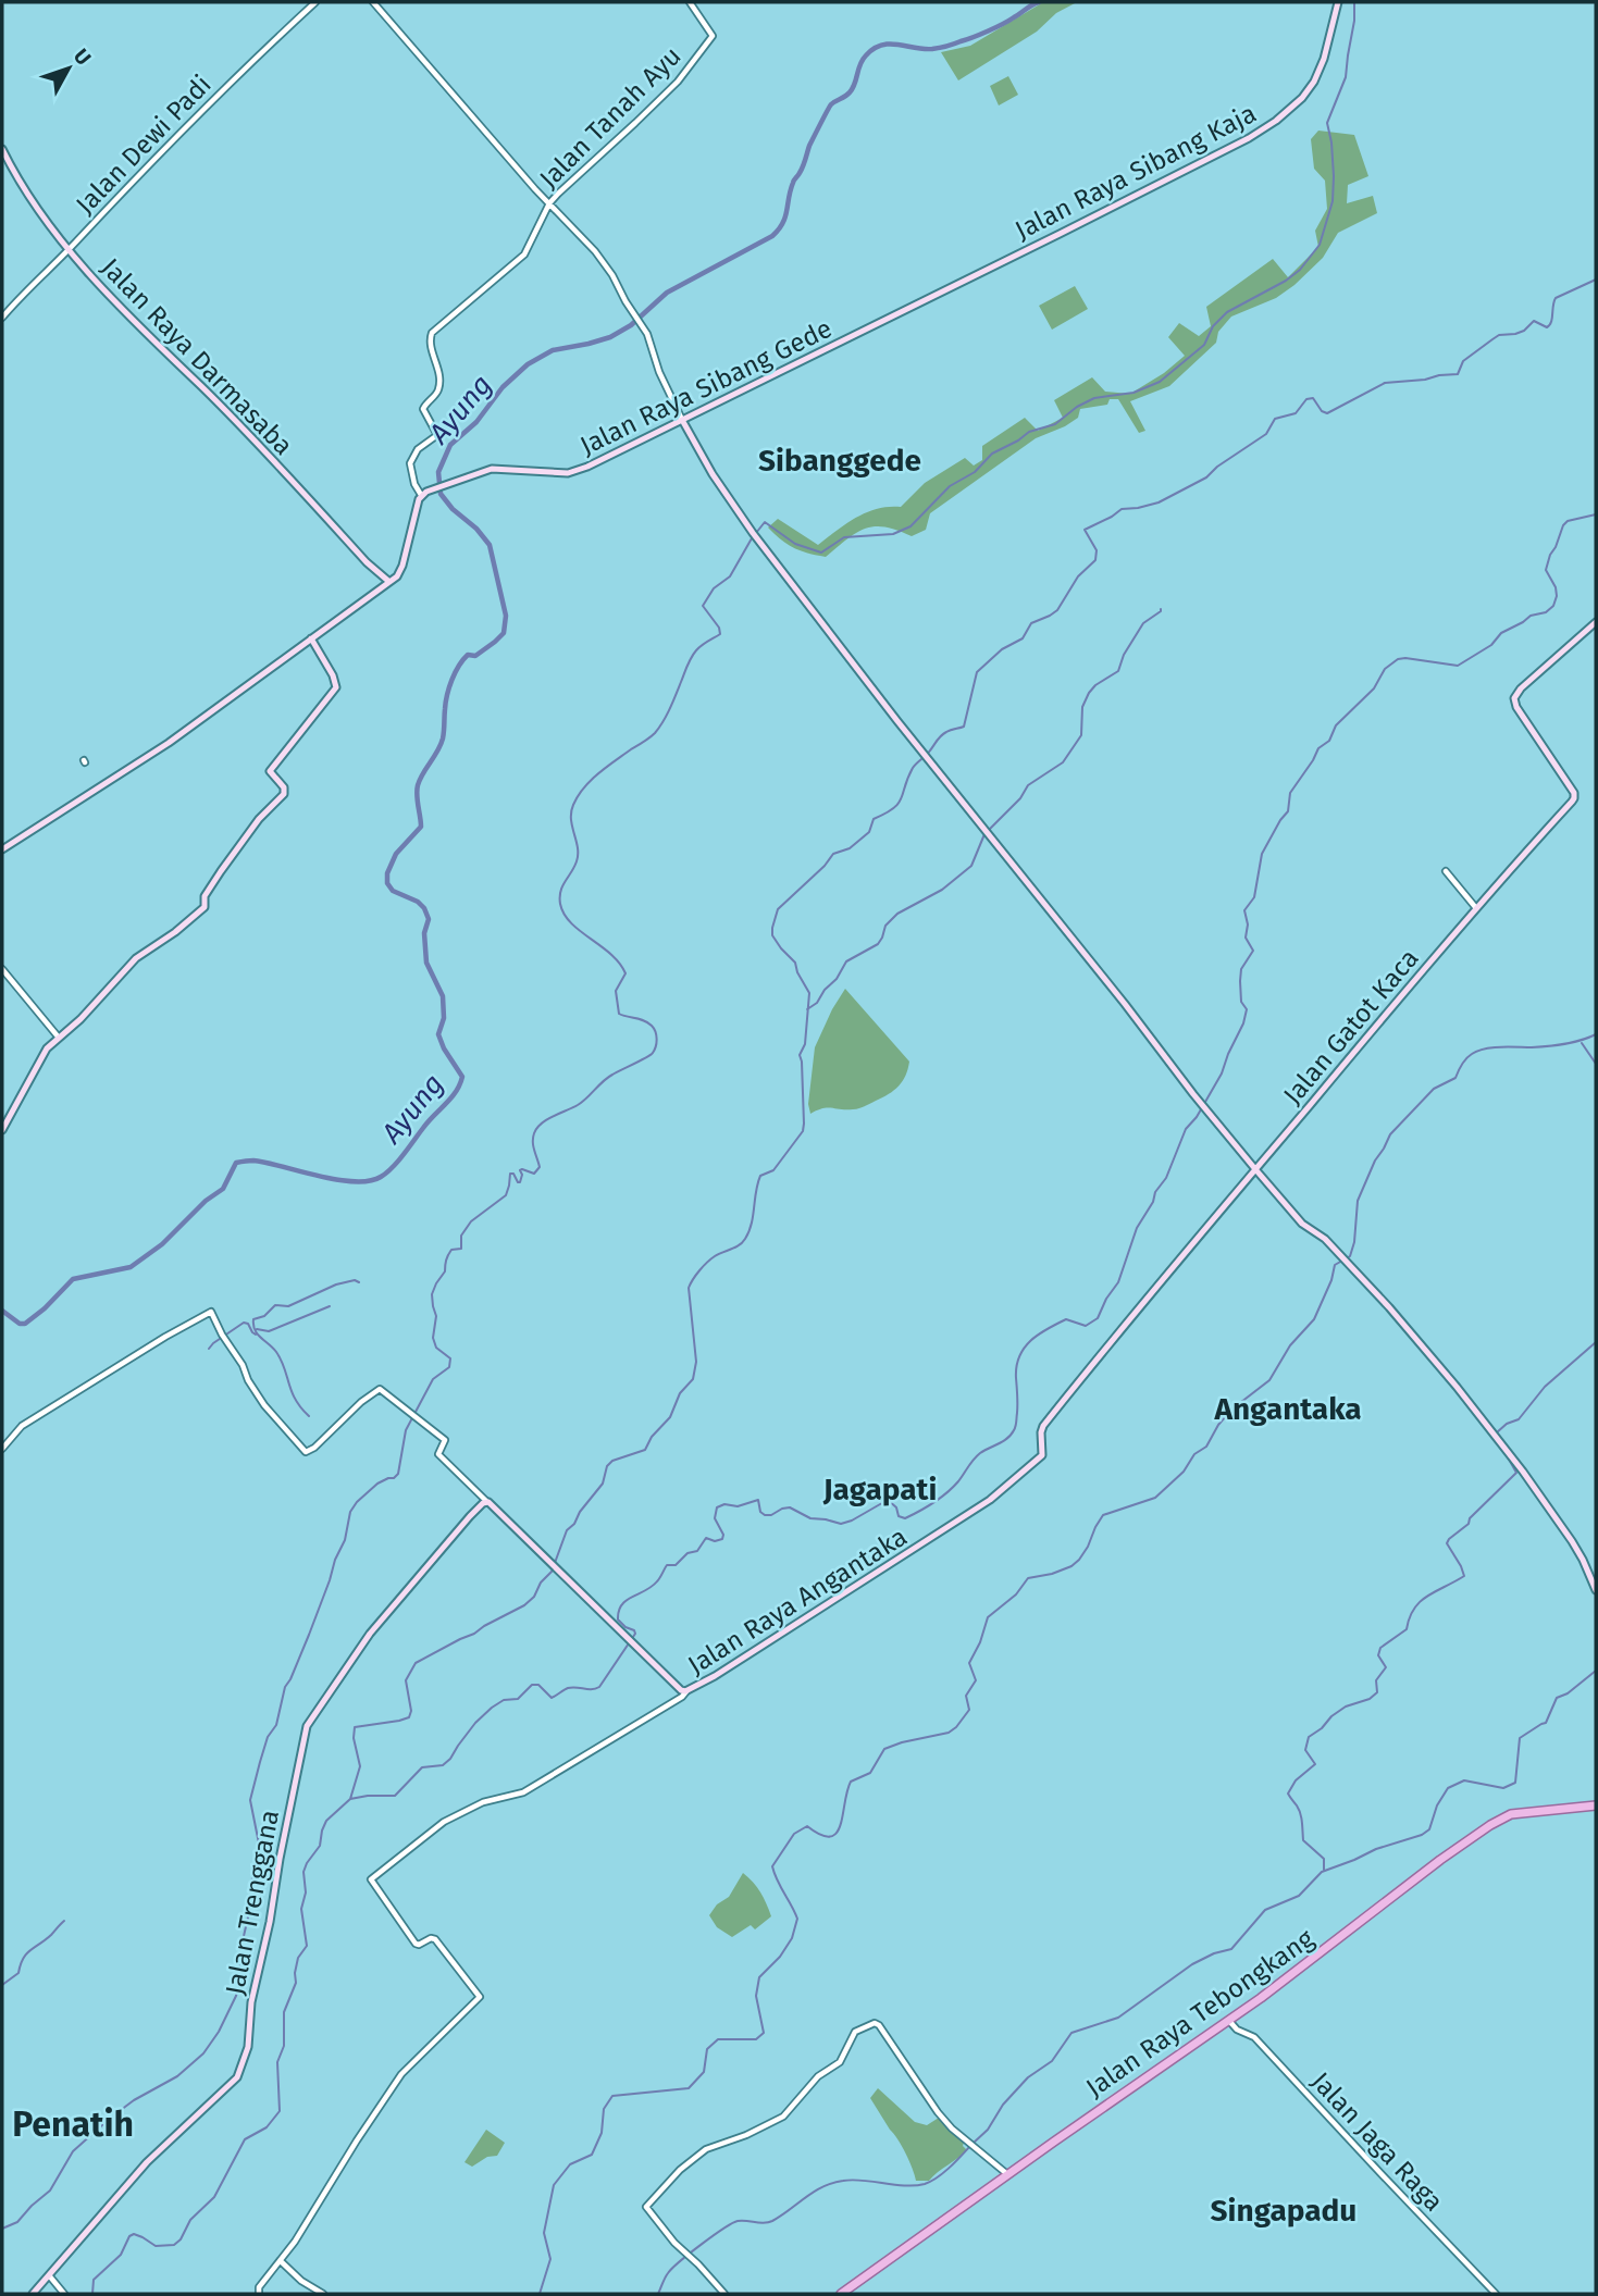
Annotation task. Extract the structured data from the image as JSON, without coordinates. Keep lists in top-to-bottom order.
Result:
{
  "streets": {
    "main road": [
      "Jalan Raya Sibang Kaja",
      "Jalan Raya Darmasaba",
      "Jalan Raya Sibang Gede",
      "Jalan Gatot Kaca",
      "Jalan Raya Angantaka",
      "Jalan Trenggana",
      "Jalan Raya Tebongkang"
    ],
    "street": ["Jalan Tanah Ayu", "Jalan Dewi Padi", "Jalan Jaga Raga"]
  },
  "crossings": [
    ["Jalan Tanah Ayu", "Jalan Raya Sibang Gede"],
    ["Jalan Dewi Padi", "Jalan Raya Darmasaba"],
    ["Jalan Raya Sibang Kaja", "Jalan Raya Sibang Gede"],
    ["Jalan Gatot Kaca", "Jalan Raya Angantaka"],
    ["Jalan Raya Angantaka", "Jalan Trenggana"],
    ["Jalan Raya Tebongkang", "Jalan Jaga Raga"]
  ],
  "districts": [
    "Sibanggede",
    "Angantaka",
    "Jagapati",
    "Penatih",
    "Singapadu"
  ],
  "water": ["Ayung"],
  "north": "top right"
}
